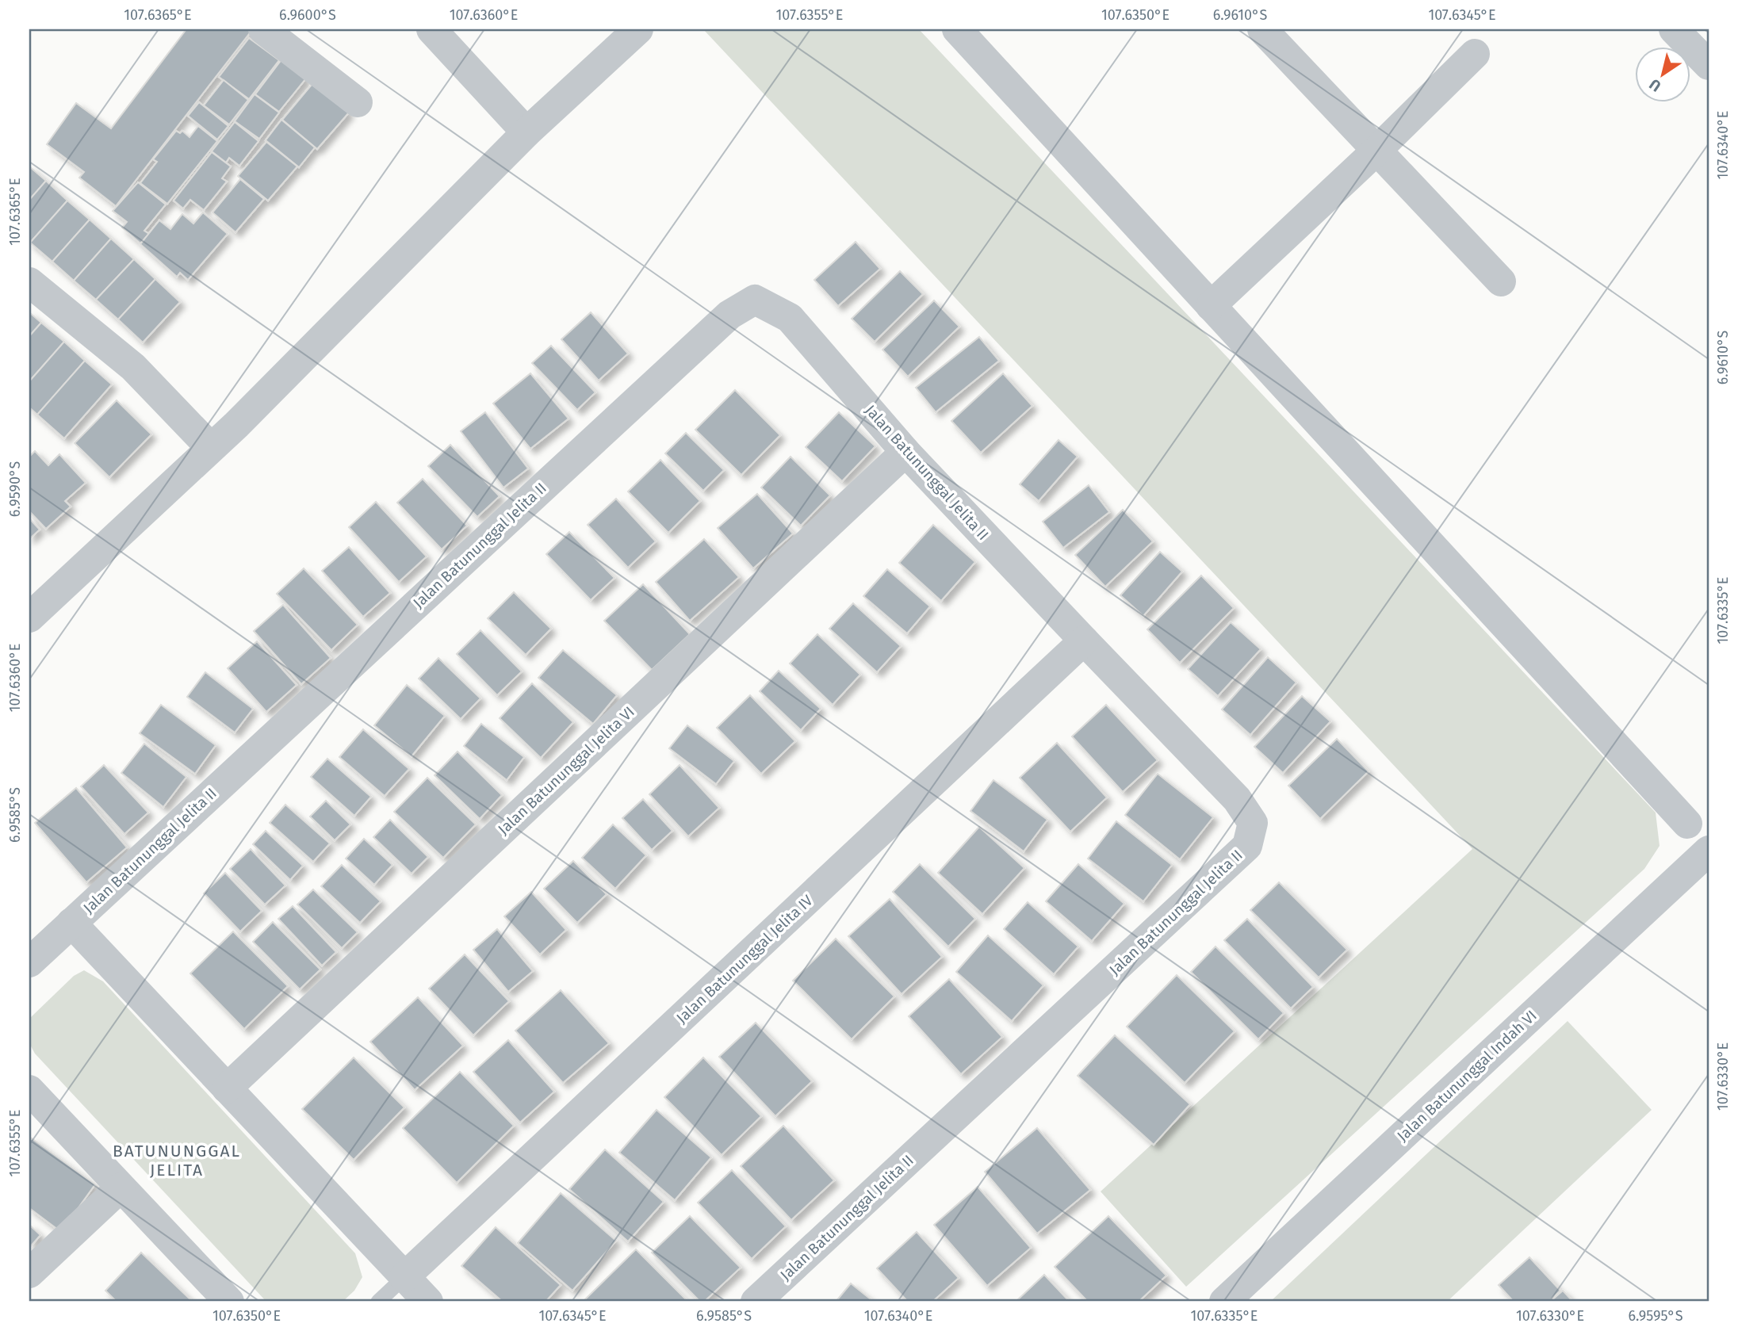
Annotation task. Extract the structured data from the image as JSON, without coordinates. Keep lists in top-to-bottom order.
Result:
{
  "streets": {
    "street": [
      "Jalan Batununggal Jelita II",
      "Jalan Batununggal Jelita VI",
      "Jalan Batununggal Jelita IV",
      "Jalan Batununggal Indah VI"
    ]
  },
  "crossings": [
    ["Jalan Batununggal Jelita II", "Jalan Batununggal Jelita VI"],
    ["Jalan Batununggal Jelita II", "Jalan Batununggal Jelita IV"]
  ],
  "districts": ["BATUNUNGGAL JELITA"],
  "north": "bottom left",
  "coordinates": [
    "107.6365°E",
    "6.9600°S",
    "107.6360°E",
    "107.6355°E",
    "107.6350°E",
    "6.9610°S",
    "107.6345°E",
    "107.6340°E",
    "6.9590°S",
    "107.6335°E",
    "6.9585°S",
    "107.6330°E",
    "6.9595°S"
  ]
}
